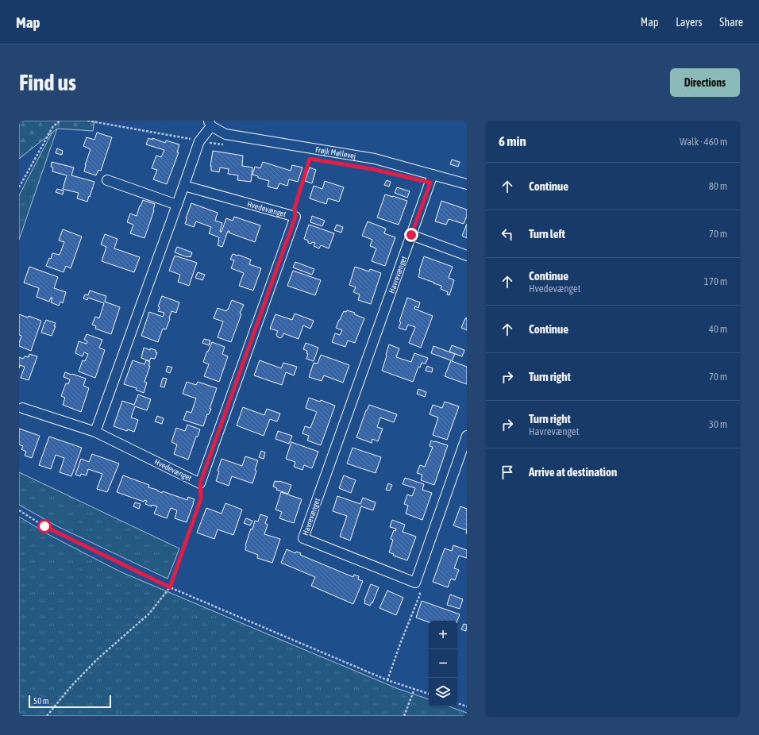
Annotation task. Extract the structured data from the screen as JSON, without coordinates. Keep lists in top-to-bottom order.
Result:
{
  "streets": {
    "street": ["Frøjk Møllevej", "Hvedevænget", "Havrevænget"]
  },
  "crossings": [
    ["Frøjk Møllevej", "Havrevænget"]
  ],
  "scale_bar": "50 m",
  "page": {
    "header": "Map",
    "nav": ["Map", "Layers", "Share"],
    "buttons": "Directions",
    "title": "Find us",
    "heading": ["6 min", "Walk · 460 m"],
    "list": [
      ["Continue", "80 m"],
      ["Turn left", "70 m"],
      ["Continue", "Hvedevænget", "170 m"],
      ["Continue", "40 m"],
      ["Turn right", "70 m"],
      ["Turn right", "Havrevænget", "30 m"],
      "Arrive at destination"
    ],
    "map_buttons": ["+", "−"],
    "scale": "50 m"
  }
}
